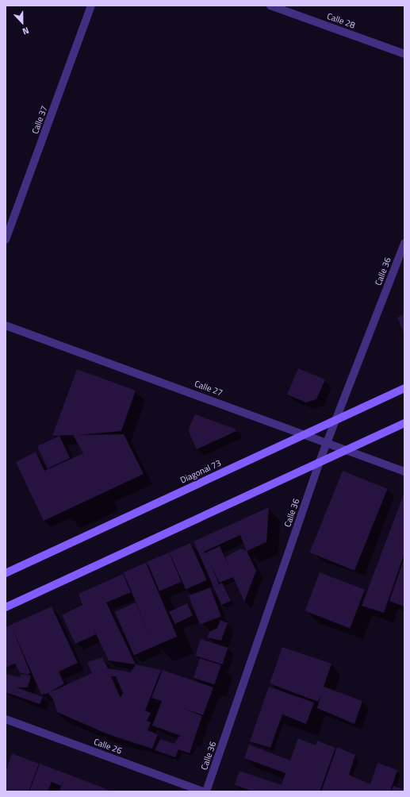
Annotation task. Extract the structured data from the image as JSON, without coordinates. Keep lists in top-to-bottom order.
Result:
{
  "streets": {
    "main road": ["Diagonal 73"],
    "street": [
      "Calle 28",
      "Calle 37",
      "Calle 36",
      "Calle 27",
      "Calle 26"
    ]
  },
  "crossings": [
    ["Calle 36", "Calle 27"],
    ["Calle 36", "Diagonal 73"],
    ["Calle 27", "Diagonal 73"]
  ],
  "north": "bottom"
}
